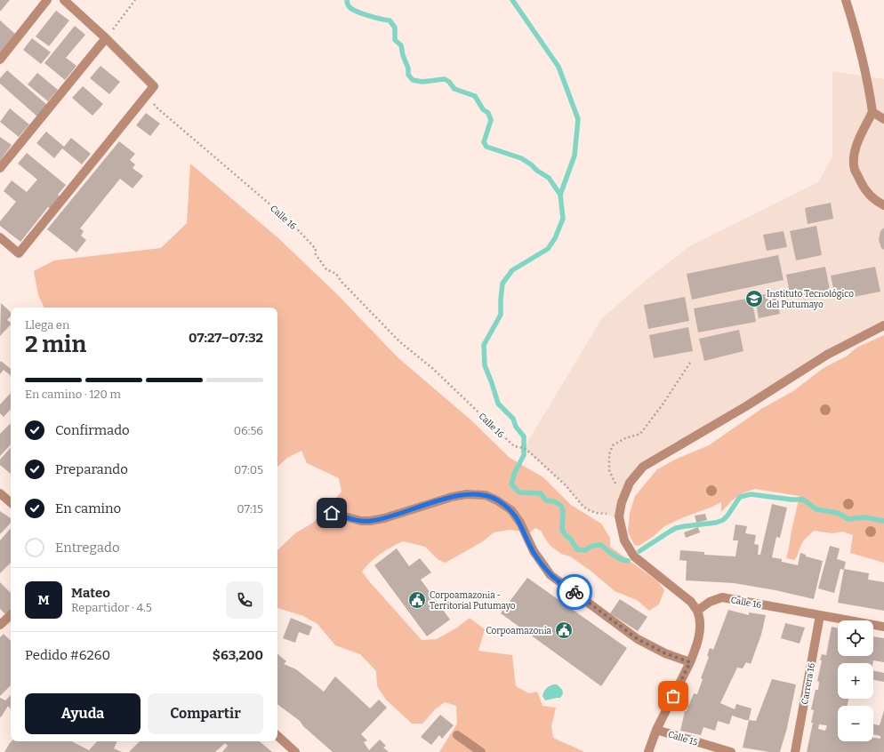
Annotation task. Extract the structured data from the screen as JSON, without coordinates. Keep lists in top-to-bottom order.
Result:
{
  "streets": {
    "street": ["Calle 16", "Carrera 16", "Calle 15"]
  },
  "crossings": [
    ["Calle 16", "Carrera 16"]
  ],
  "places": {
    "school or university": ["Instituto Tecnológico del Putumayo"],
    "public building": ["Corpoamazonia - Territorial Putumayo", "Corpoamazonia"]
  },
  "page": {
    "heading": ["2 min", "Llega en", "07:27–07:32"],
    "panel": [
      "Mateo",
      "Repartidor · 4.5",
      "Pedido #6260",
      "$63,200"
    ],
    "bar": "En camino · 120 m",
    "list": [
      ["Confirmado", "06:56"],
      ["Preparando", "07:05"],
      ["En camino", "07:15"],
      "Entregado"
    ],
    "round": "M",
    "map_buttons": ["+", "−"],
    "buttons": ["Ayuda", "Compartir"]
  }
}
